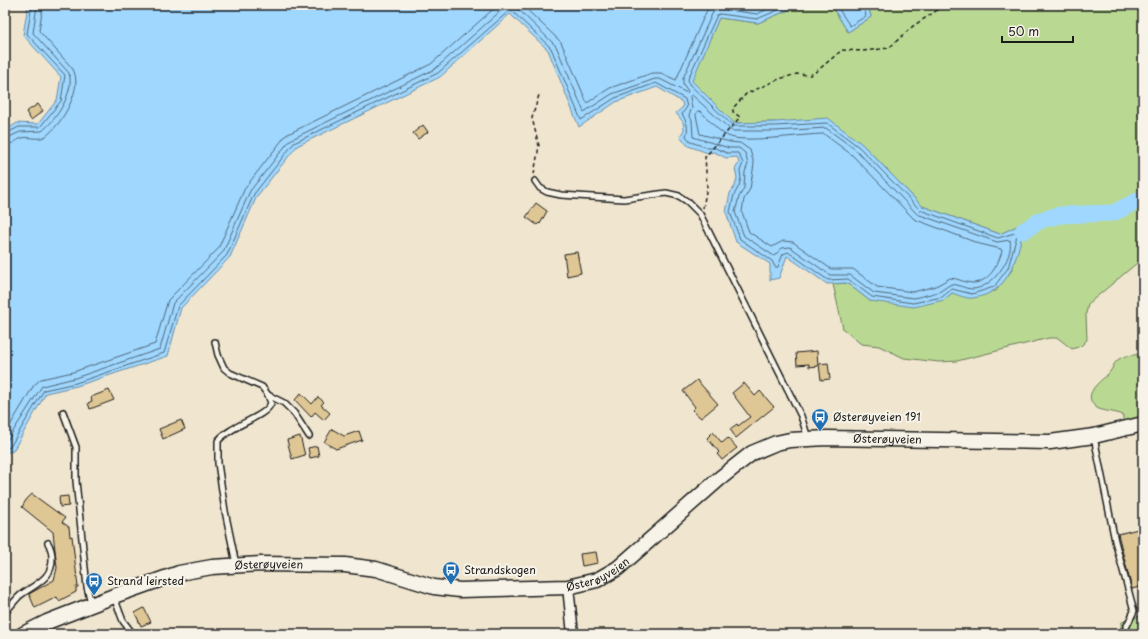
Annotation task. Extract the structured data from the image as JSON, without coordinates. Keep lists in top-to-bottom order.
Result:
{
  "streets": {
    "main road": ["Østerøyveien"]
  },
  "places": {
    "bus stop": ["Østerøyveien 191", "Strandskogen", "Strand leirsted"]
  },
  "scale_bar": "50 m"
}
